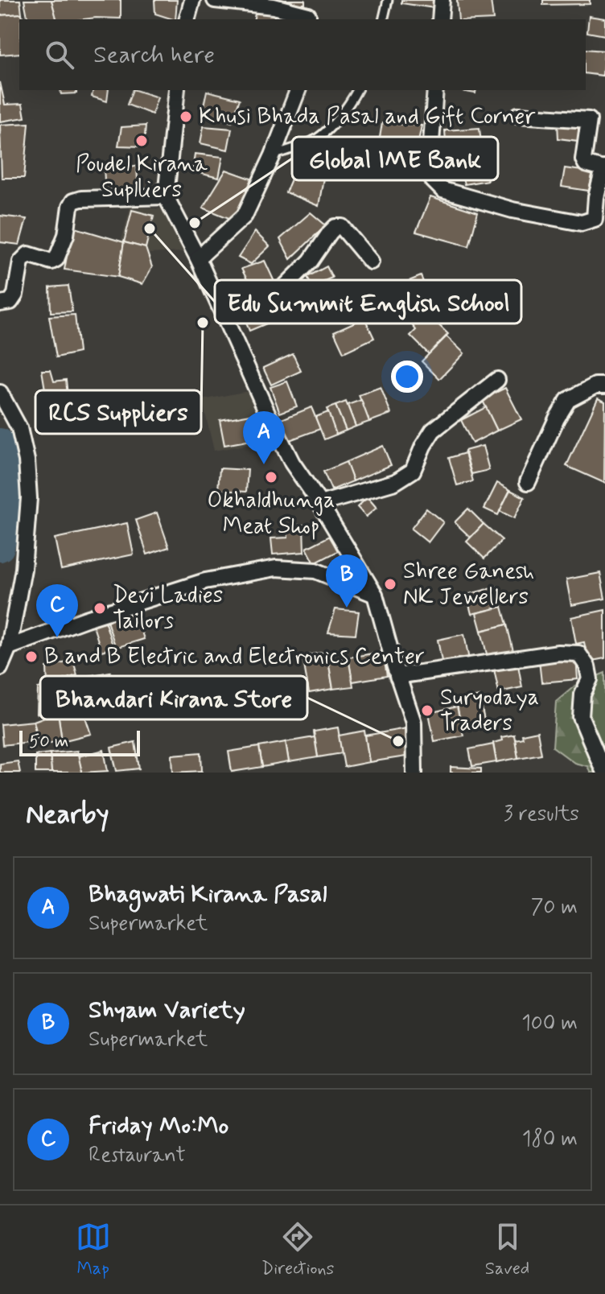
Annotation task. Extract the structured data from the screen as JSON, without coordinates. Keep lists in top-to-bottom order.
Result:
{
  "places": [
    "Khusi Bhada Pasal and Gift Corner",
    "Poudel Kirana Suplliers",
    "Global IME Bank",
    "Edu Summit English School",
    "RCS Suppliers",
    "Okhaldhunga Meat Shop",
    "Shree Ganesh NK Jewellers",
    "Devi Ladies Tailors",
    "B and B Electric and Electronics Center",
    "Suryodaya Traders",
    "Bhandari Kirana Store"
  ],
  "scale_bar": "50 m",
  "page": {
    "search": "Search here",
    "pins": ["A", "B", "C"],
    "scale": "50 m",
    "heading": ["Nearby", "3 results"],
    "list": [
      {
        "mark": "A",
        "name": "Bhagwati Kirana Pasal",
        "note": "Supermarket",
        "value": "70 m"
      },
      {
        "mark": "B",
        "name": "Shyam Variety",
        "note": "Supermarket",
        "value": "100 m"
      },
      {
        "mark": "C",
        "name": "Friday Mo:Mo",
        "note": "Restaurant",
        "value": "180 m"
      }
    ],
    "nav": ["Map", "Directions", "Saved"]
  }
}
